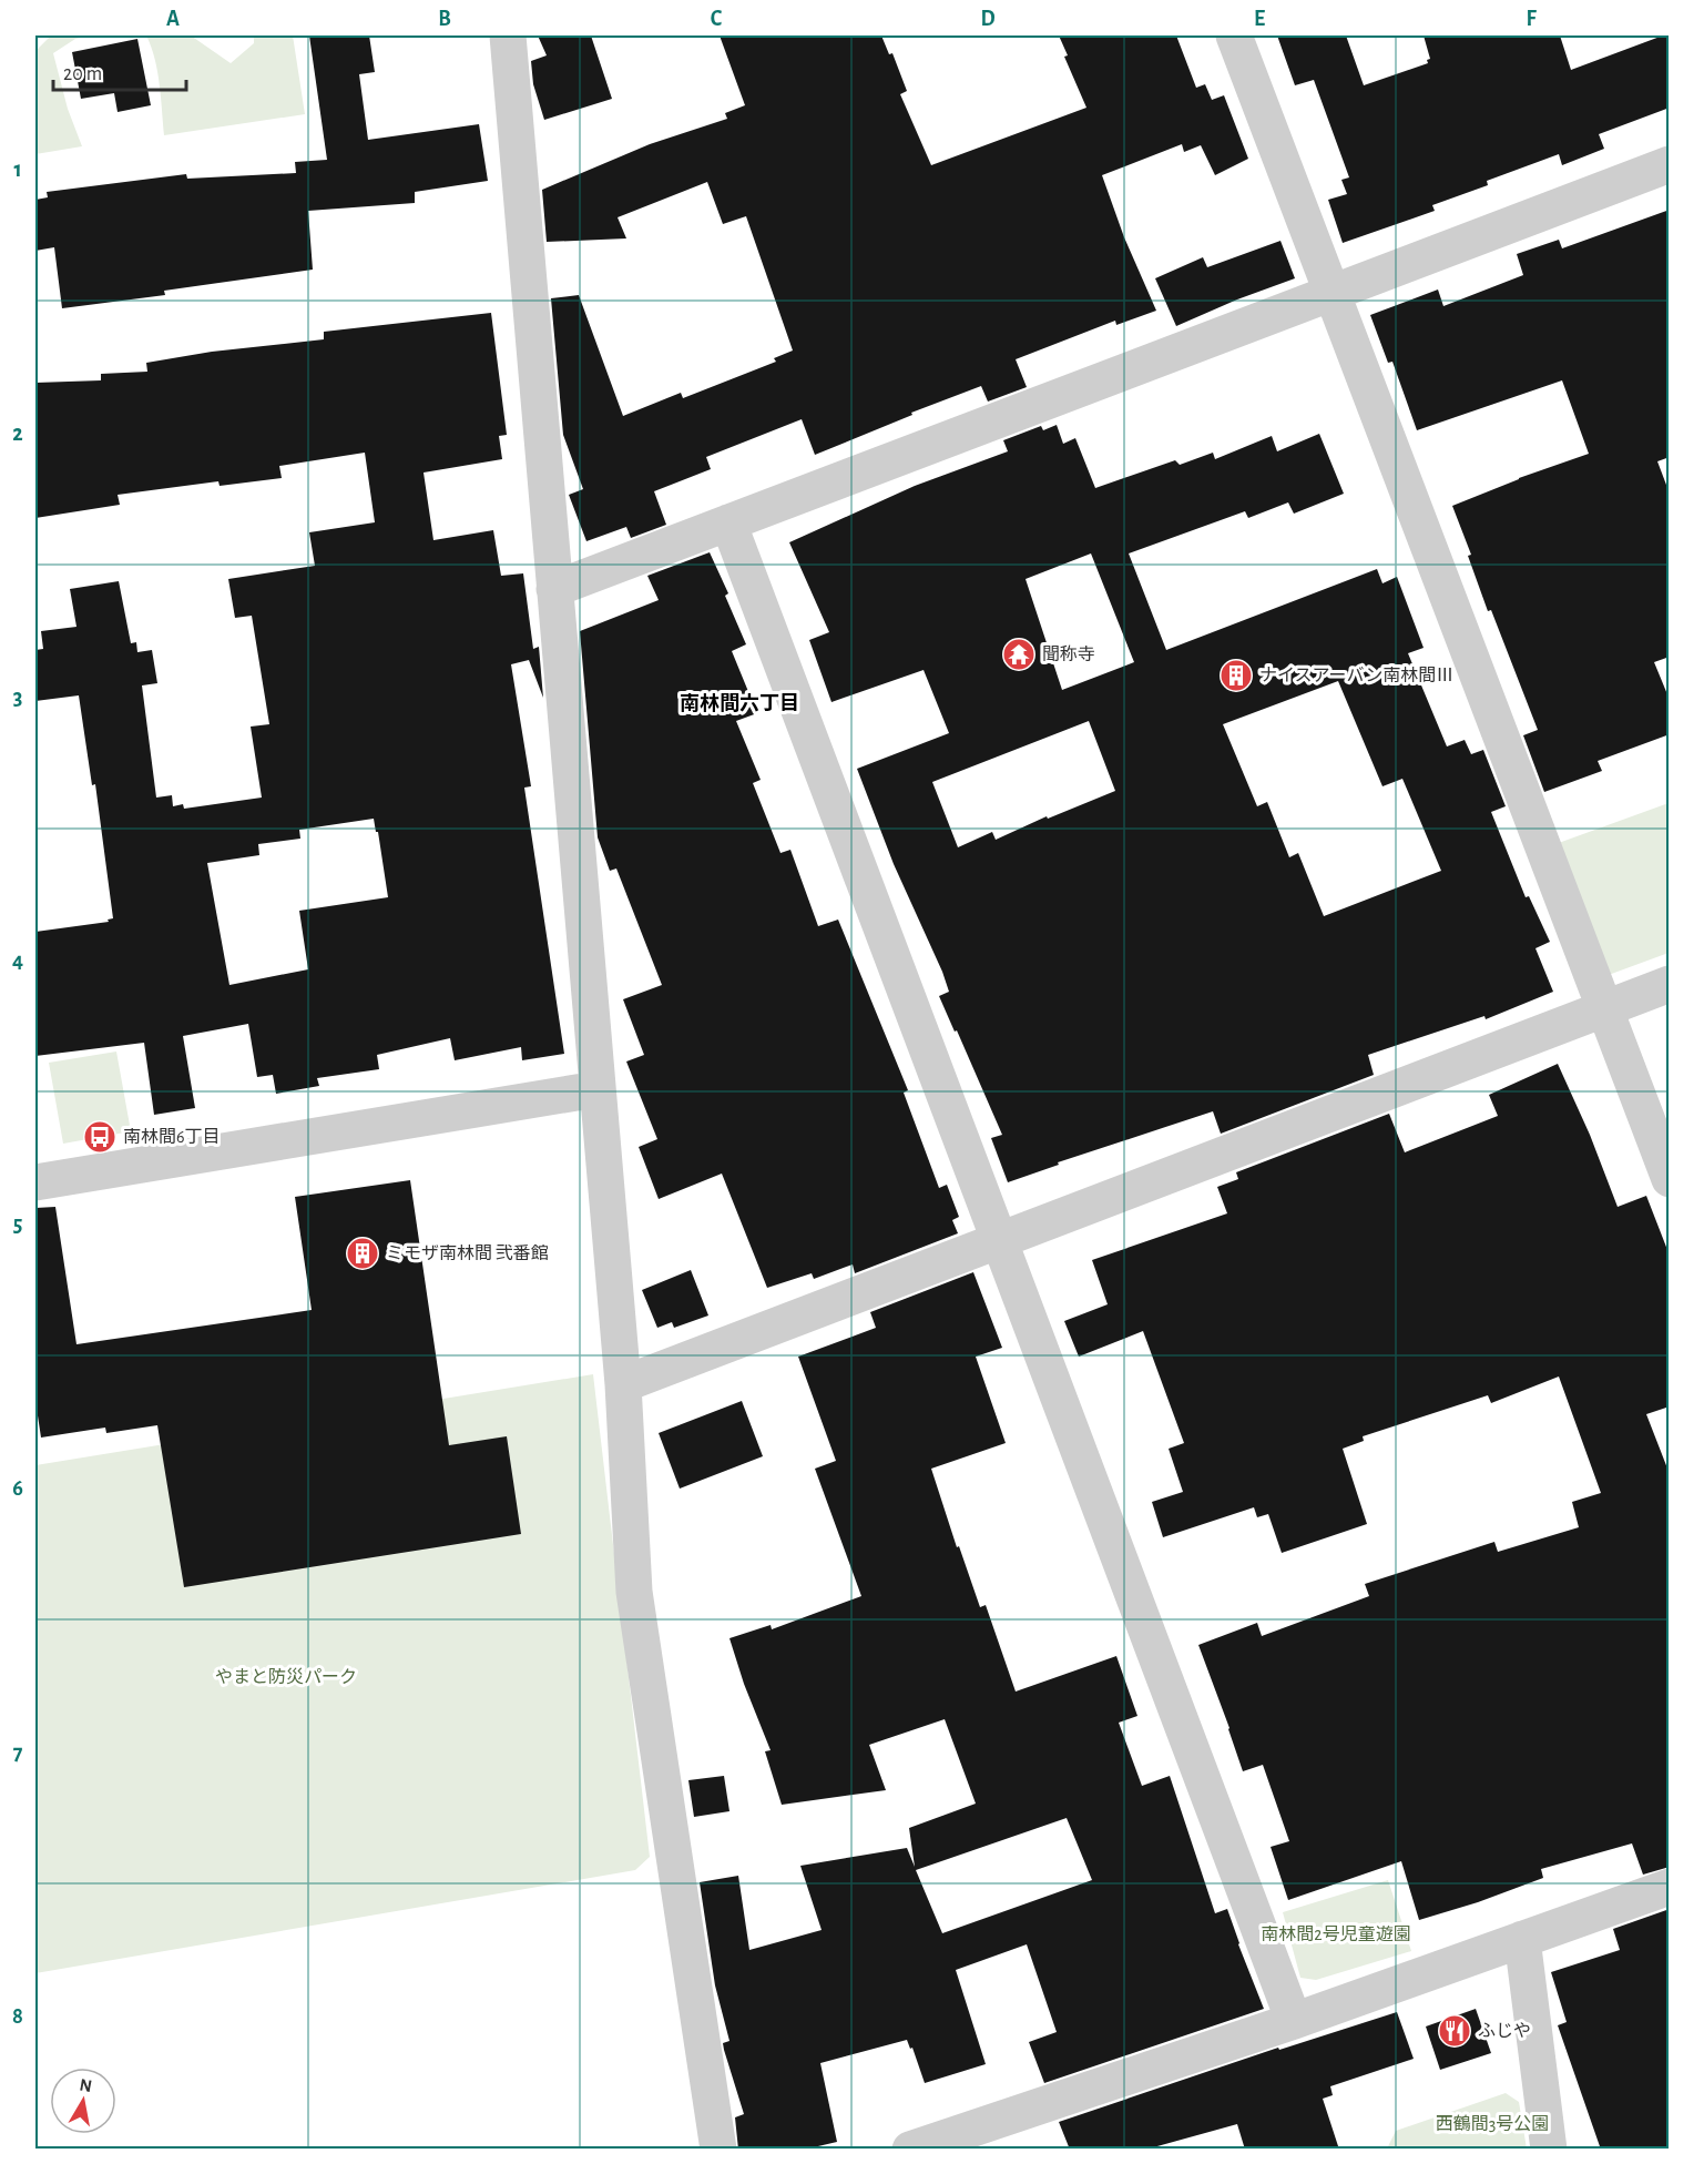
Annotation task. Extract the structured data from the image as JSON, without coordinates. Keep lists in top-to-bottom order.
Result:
{
  "districts": ["南林間六丁目"],
  "parks": ["やまと防災パーク", "南林間2号児童遊園", "西鶴間3号公園"],
  "places": {
    "temple": ["聞称寺"],
    "building": ["ナイスアーバン南林間Ⅲ", "ミモザ南林間 弐番館"],
    "bus stop": ["南林間6丁目"],
    "restaurant": ["ふじや"]
  },
  "scale_bar": "20 m",
  "north": "top",
  "grid": {
    "columns": [
      "A",
      "B",
      "C",
      "D",
      "E",
      "F"
    ],
    "rows": [
      "1",
      "2",
      "3",
      "4",
      "5",
      "6",
      "7",
      "8"
    ]
  }
}
